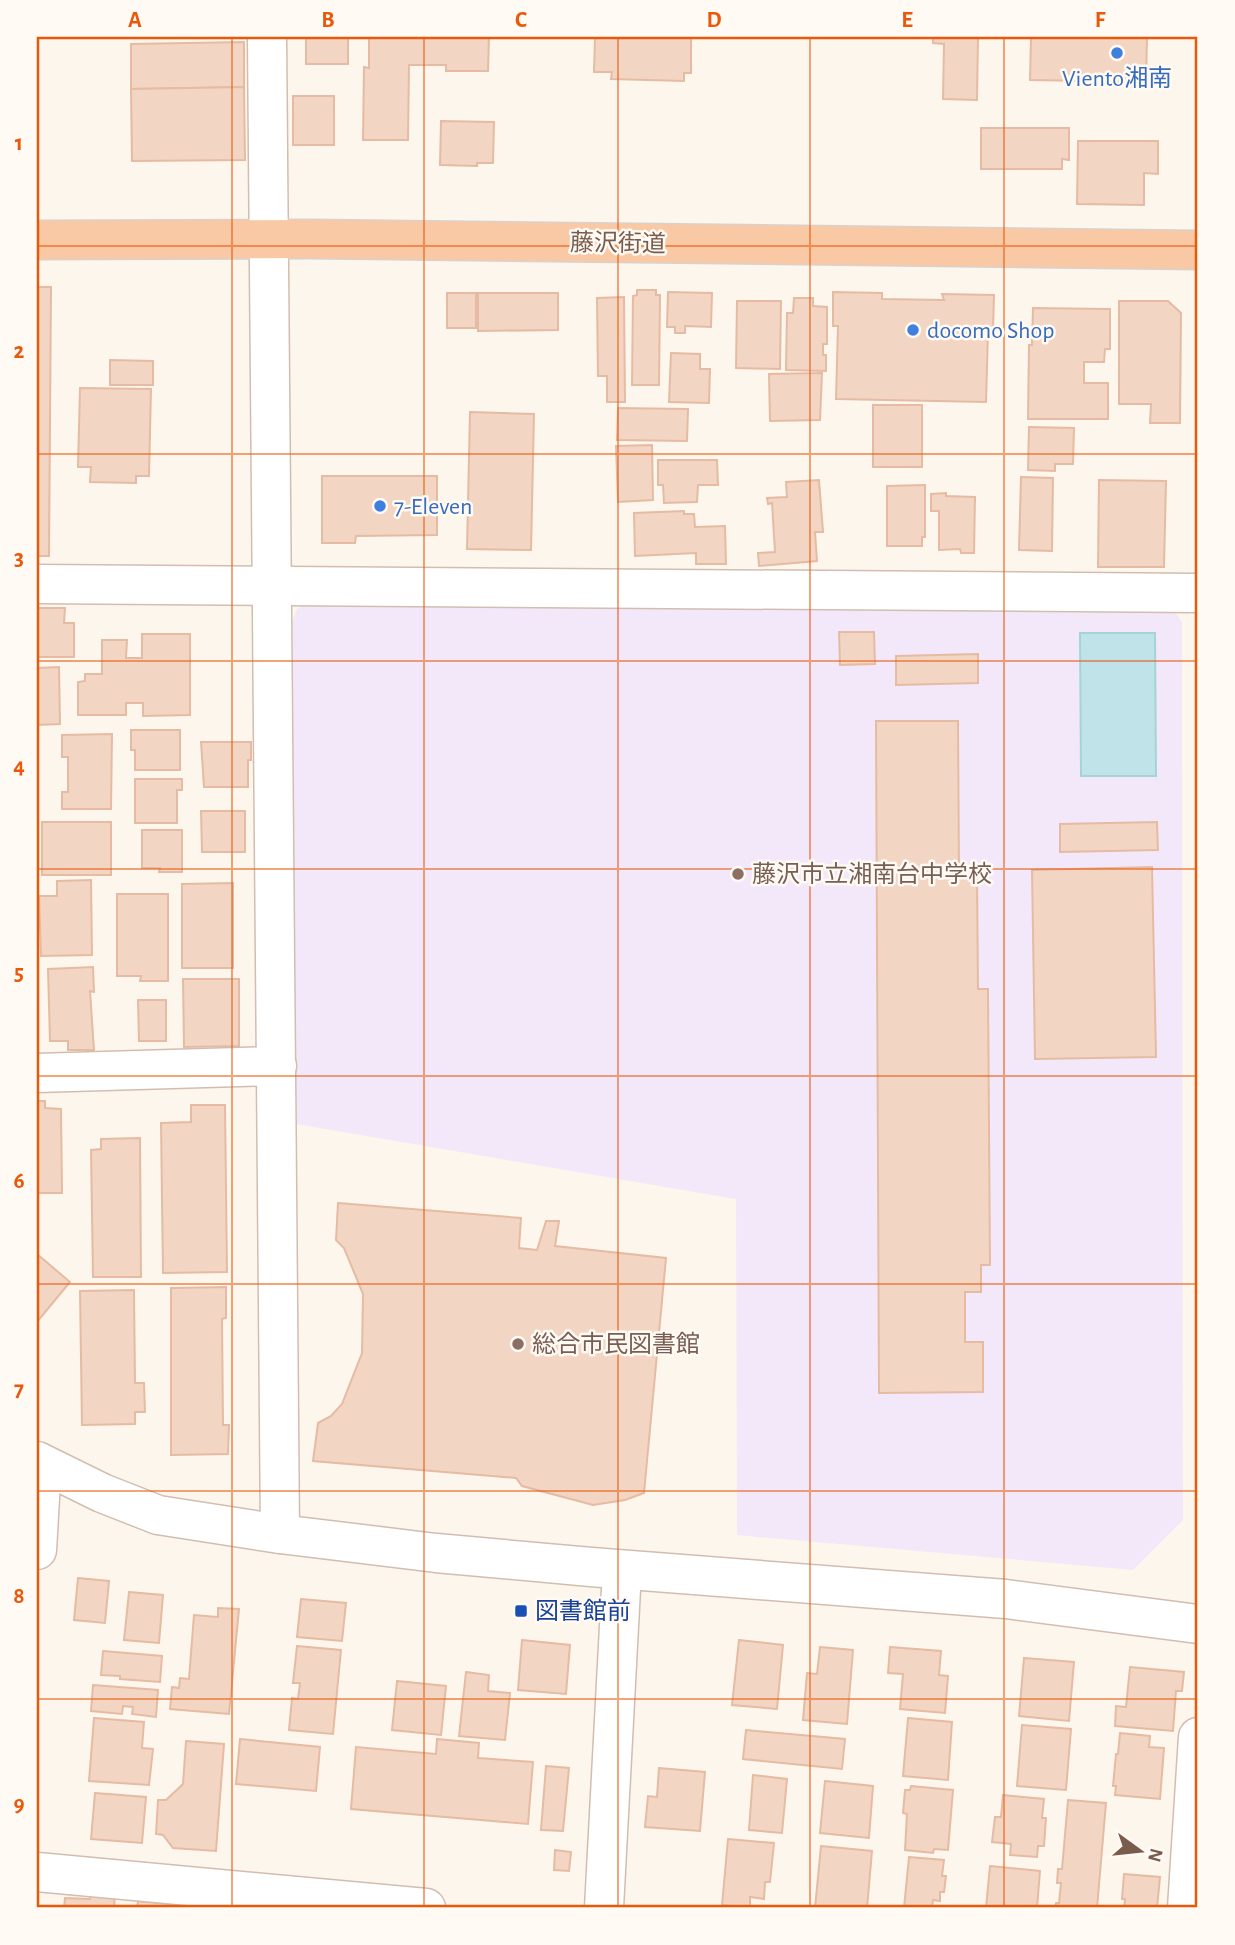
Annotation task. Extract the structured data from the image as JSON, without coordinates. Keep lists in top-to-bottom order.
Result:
{
  "streets": {
    "highway": ["藤沢街道"]
  },
  "places": {
    "other": [
      "Viento湘南",
      "docomo Shop",
      "7-Eleven",
      "藤沢市立湘南台中学校",
      "総合市民図書館"
    ],
    "transit": ["図書館前"]
  },
  "north": "right",
  "grid": {
    "columns": [
      "A",
      "B",
      "C",
      "D",
      "E",
      "F"
    ],
    "rows": [
      "1",
      "2",
      "3",
      "4",
      "5",
      "6",
      "7",
      "8",
      "9"
    ]
  }
}
